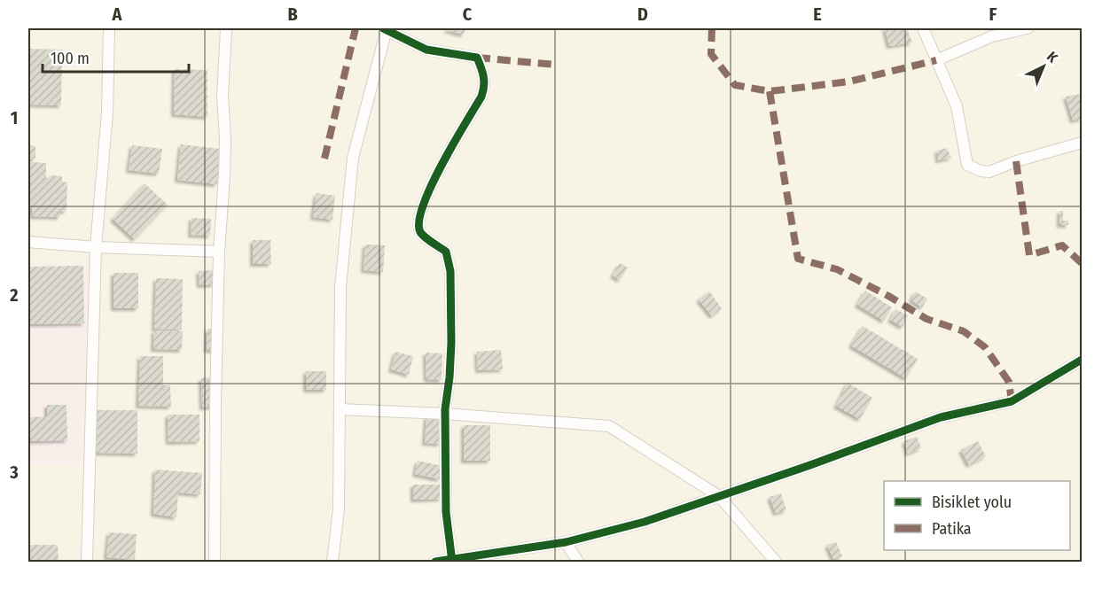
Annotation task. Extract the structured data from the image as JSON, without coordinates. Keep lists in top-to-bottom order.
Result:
{
  "legend": ["Bisiklet yolu", "Patika"],
  "scale_bar": "100 m",
  "north": "top right",
  "grid": {
    "columns": [
      "A",
      "B",
      "C",
      "D",
      "E",
      "F"
    ],
    "rows": ["1", "2", "3"]
  }
}
